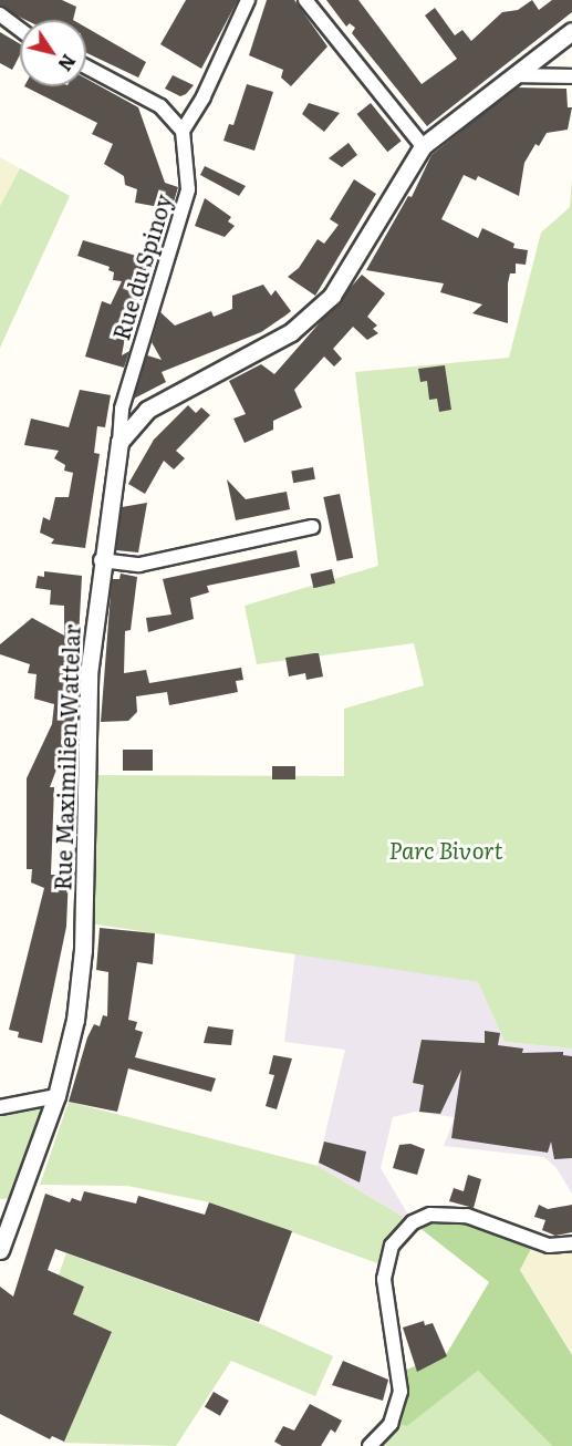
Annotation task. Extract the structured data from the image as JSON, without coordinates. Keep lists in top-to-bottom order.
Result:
{
  "streets": {
    "street": ["Rue du Spinoy", "Rue Maximilien Wattelar"]
  },
  "crossings": [
    ["Rue du Spinoy", "Rue Maximilien Wattelar"]
  ],
  "parks": ["Parc Bivort"],
  "north": "bottom right"
}
